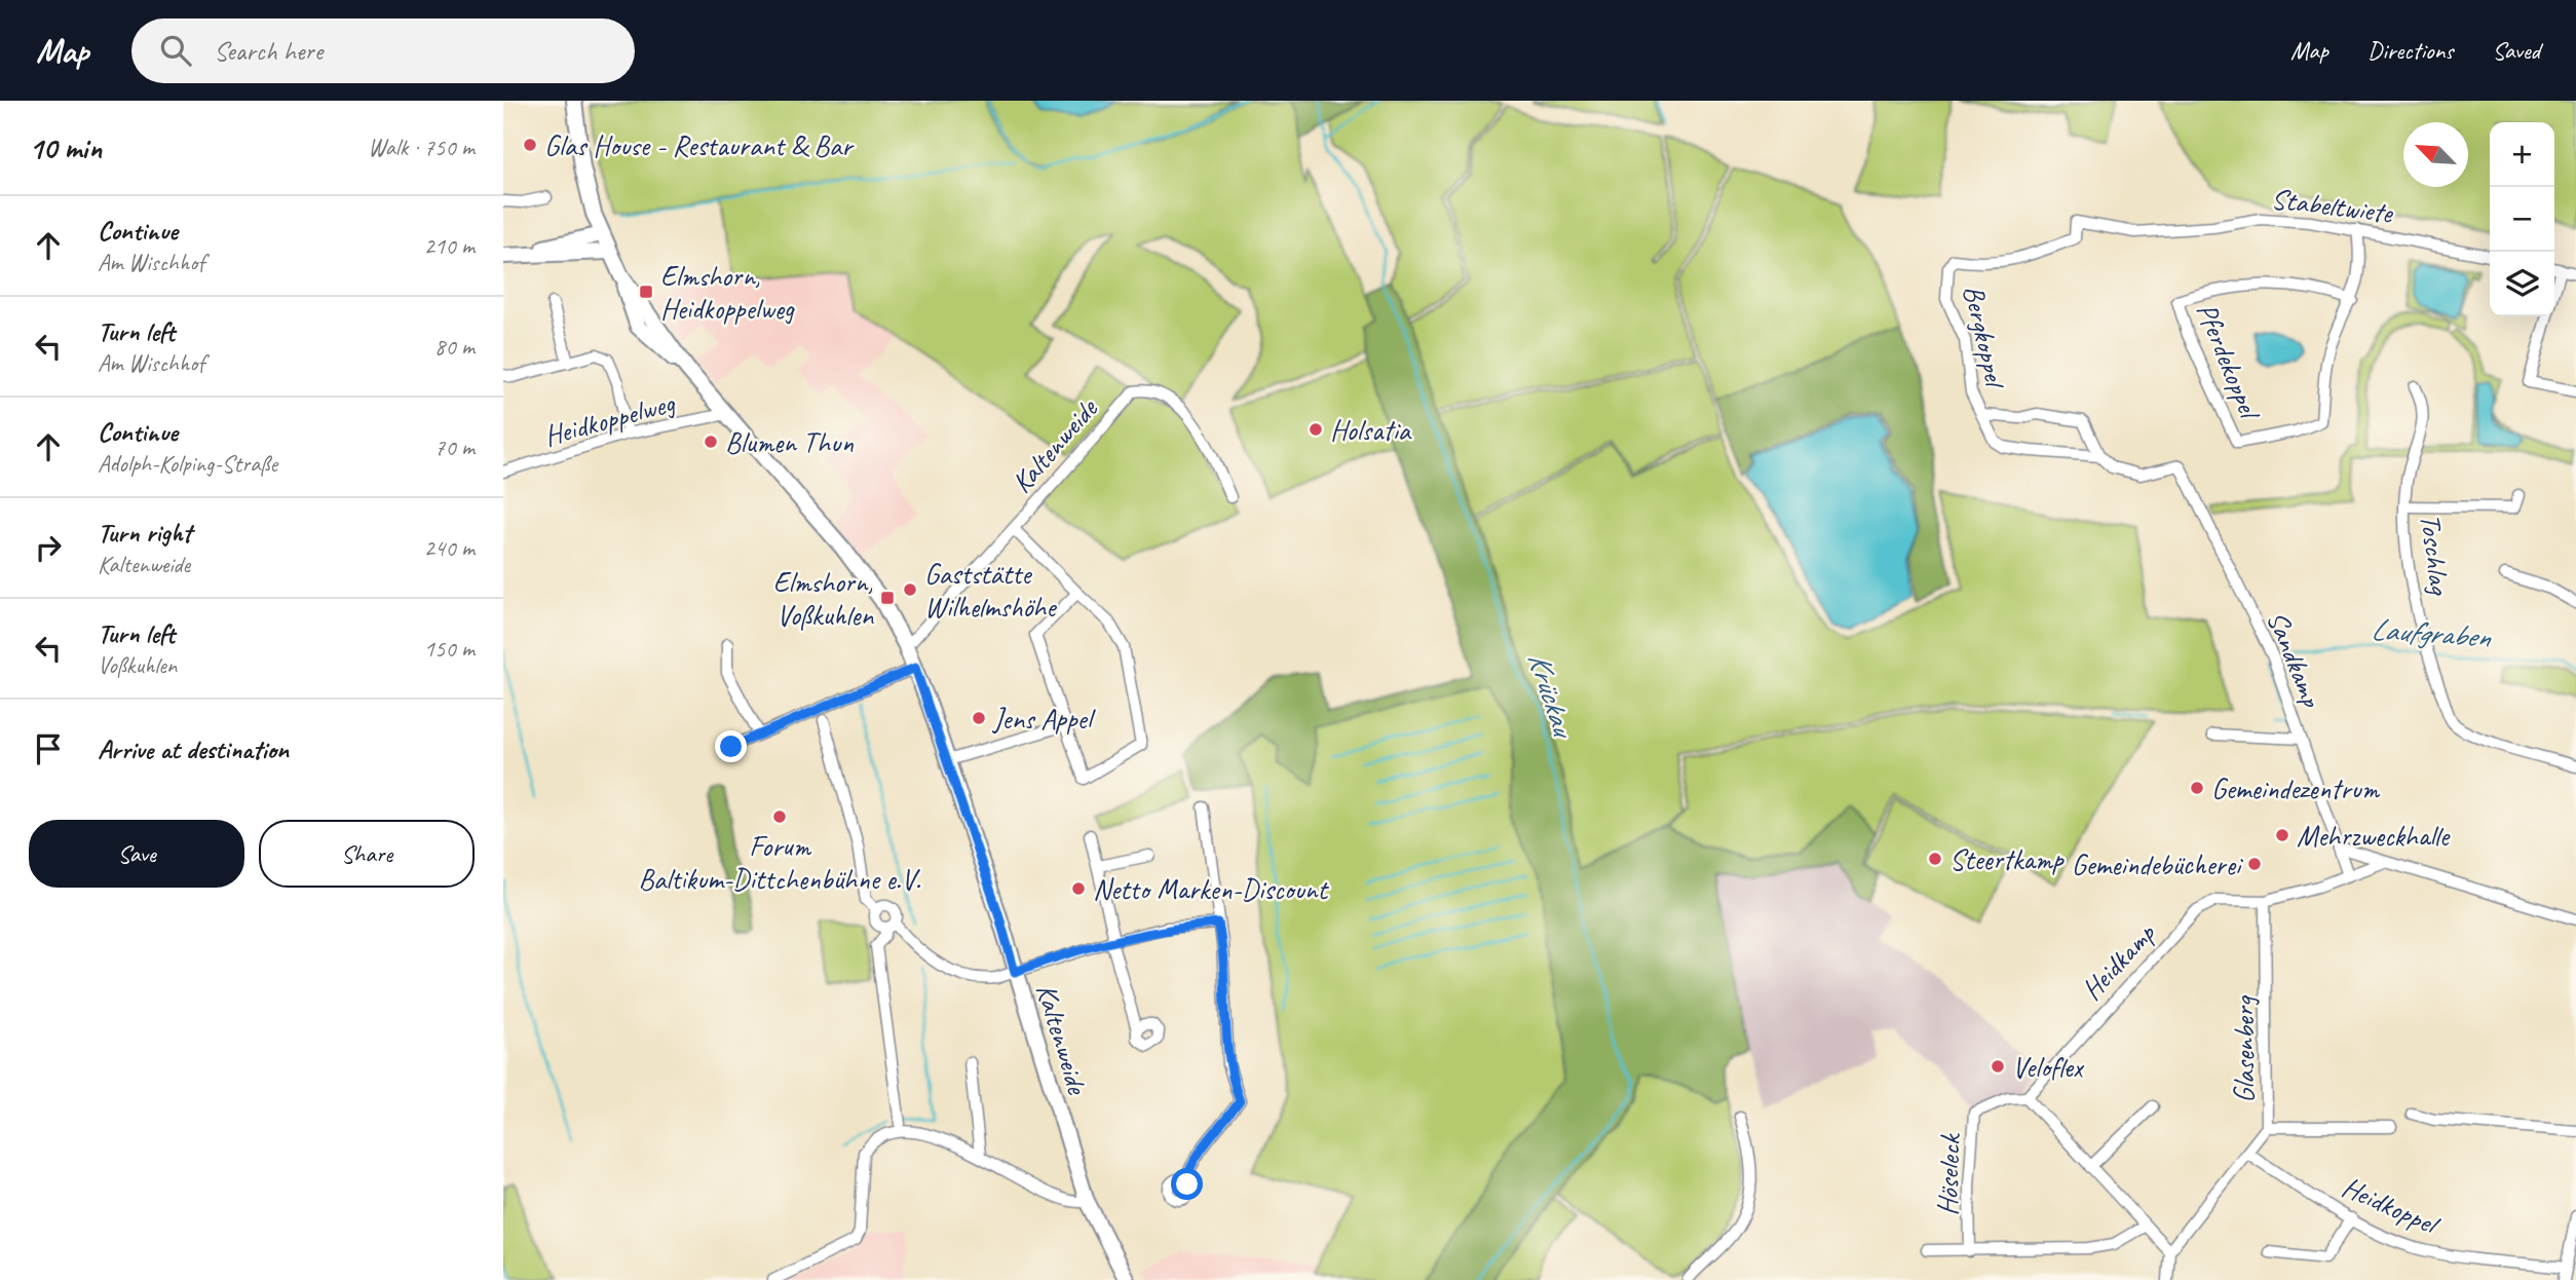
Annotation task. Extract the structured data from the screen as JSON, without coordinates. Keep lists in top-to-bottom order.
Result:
{
  "streets": {
    "main road": ["Kaltenweide"],
    "street": [
      "Stabeltwiete",
      "Bergkoppel",
      "Pferdekoppel",
      "Heidkoppelweg",
      "Toschlag",
      "Sandkamp",
      "Heidkamp",
      "Glasenberg",
      "Höseleck",
      "Heidkoppel"
    ]
  },
  "crossings": [
    ["Stabeltwiete", "Bergkoppel"],
    ["Stabeltwiete", "Pferdekoppel"],
    ["Bergkoppel", "Sandkamp"],
    ["Heidkoppelweg", "Kaltenweide"],
    ["Sandkamp", "Heidkamp"],
    ["Heidkamp", "Glasenberg"],
    ["Heidkamp", "Höseleck"],
    ["Glasenberg", "Heidkoppel"]
  ],
  "water": ["Laufgraben", "Krückau"],
  "places": {
    "other": [
      "Glas House - Restaurant & Bar",
      "Holsatia",
      "Blumen Thun",
      "Gaststätte Wilhelmshöhe",
      "Jens Appel",
      "Gemeindezentrum",
      "Forum Baltikum-Dittchenbühne e.V.",
      "Mehrzweckhalle",
      "Steertkamp",
      "Gemeindebücherei",
      "Netto Marken-Discount",
      "Veloflex"
    ],
    "transit": ["Elmshorn, Heidkoppelweg", "Elmshorn, Voßkuhlen"]
  },
  "north": "top left",
  "page": {
    "header": "Map",
    "search": "Search here",
    "nav": ["Map", "Directions", "Saved"],
    "heading": ["10 min", "Walk · 750 m"],
    "map_buttons": ["+", "−"],
    "list": [
      ["Continue", "Am Wischhof", "210 m"],
      ["Turn left", "Am Wischhof", "80 m"],
      ["Continue", "Adolph-Kolping-Straße", "70 m"],
      ["Turn right", "Kaltenweide", "240 m"],
      ["Turn left", "Voßkuhlen", "150 m"],
      "Arrive at destination"
    ],
    "buttons": ["Save", "Share"]
  }
}
